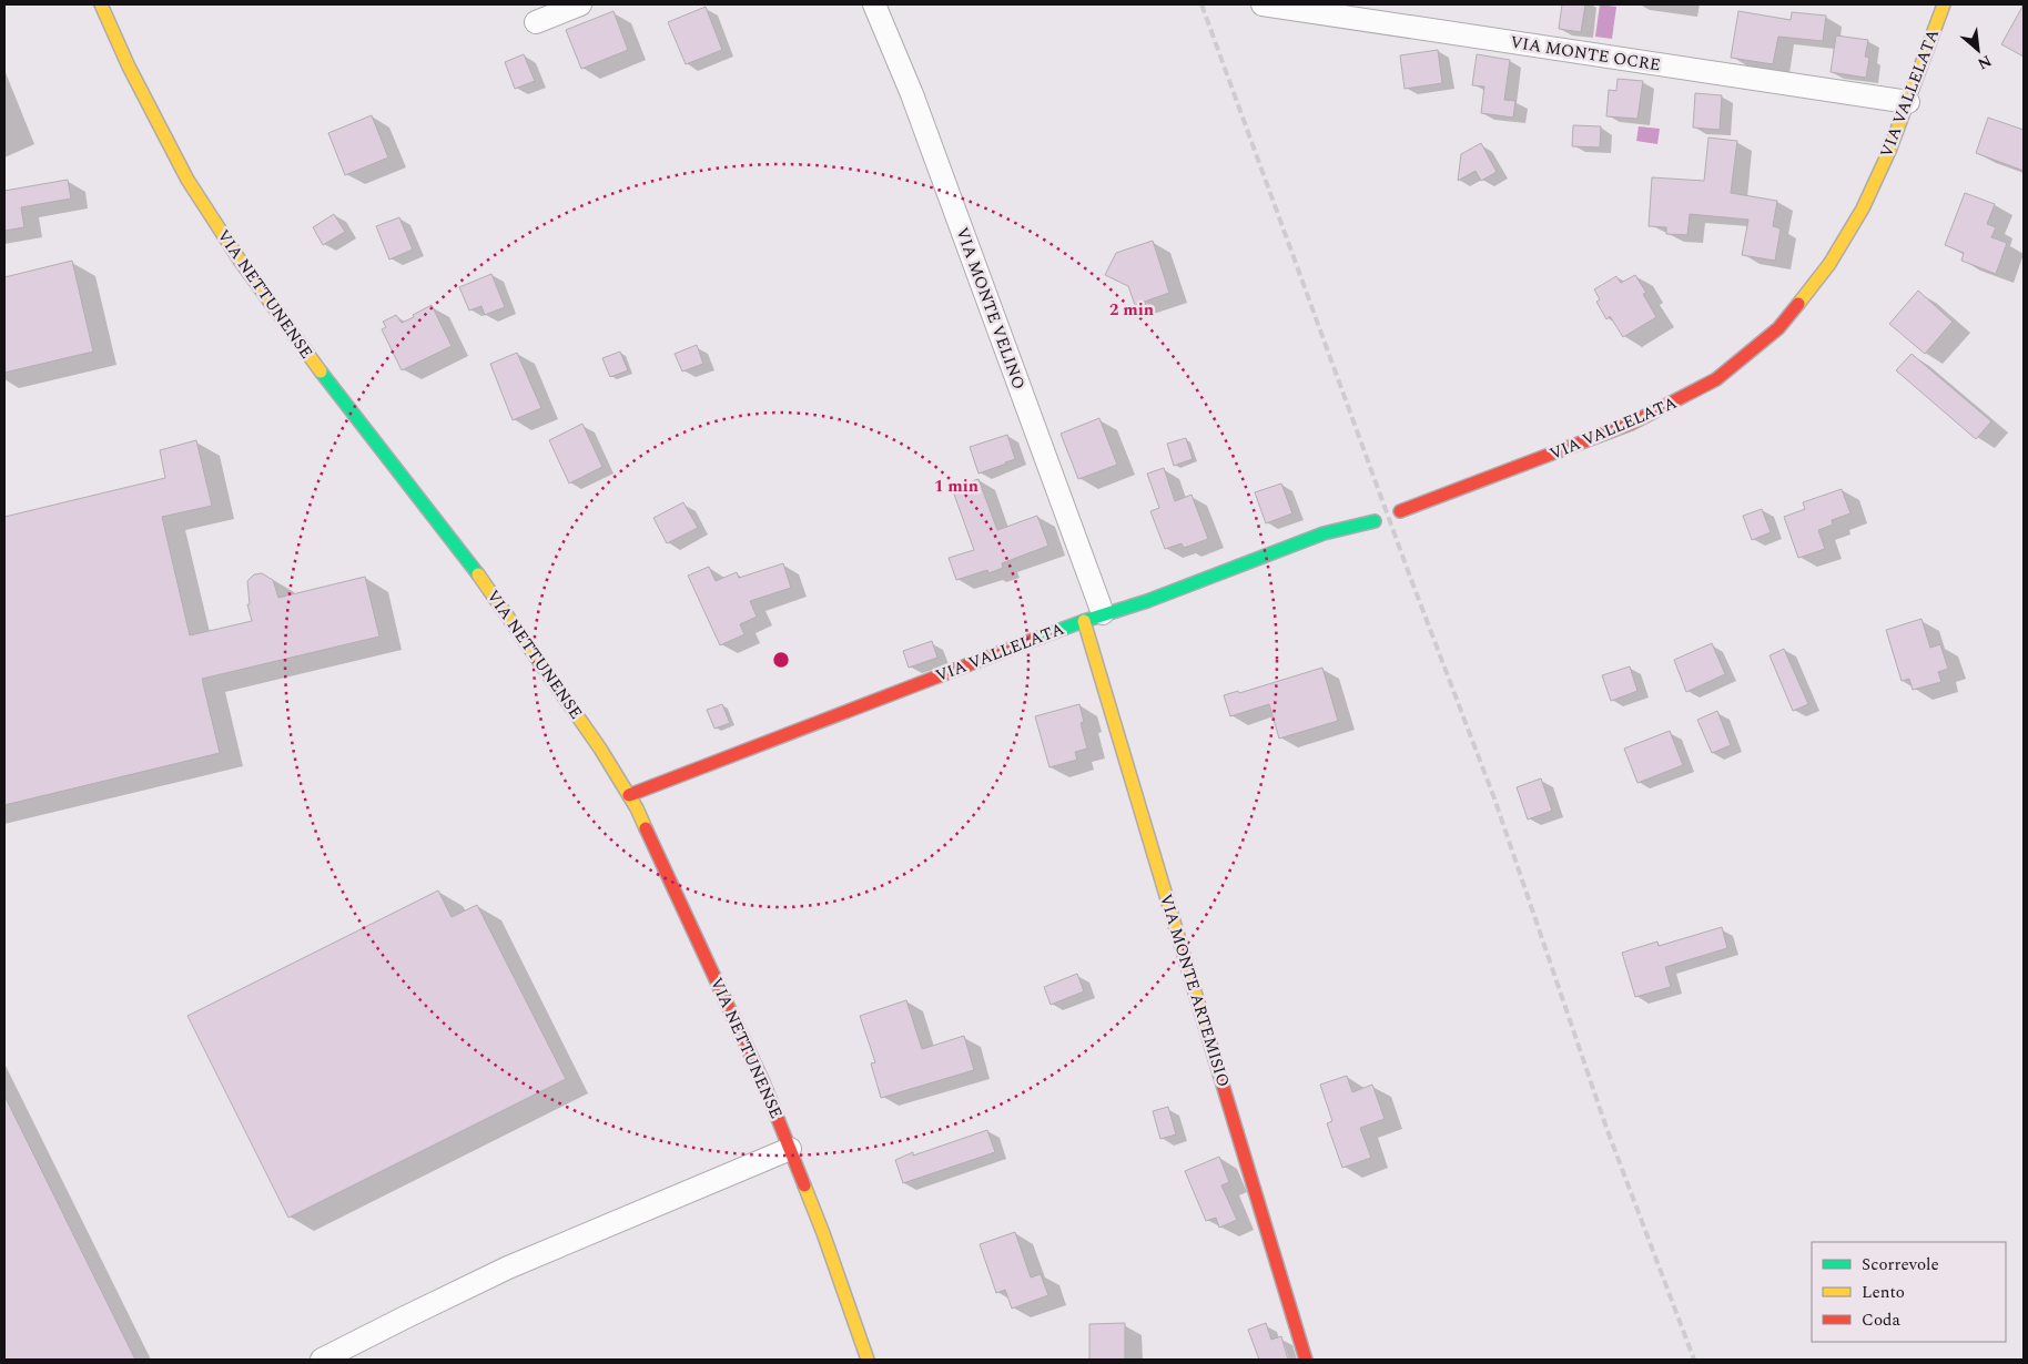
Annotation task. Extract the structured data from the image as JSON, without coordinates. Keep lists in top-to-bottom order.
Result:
{
  "streets": {
    "street": [
      "VIA MONTE OCRE",
      "VIA VALLELATA",
      "VIA NETTUNENSE",
      "VIA MONTE VELINO",
      "VIA MONTE ARTEMISIO"
    ]
  },
  "crossings": [
    ["VIA MONTE OCRE", "VIA VALLELATA"],
    ["VIA VALLELATA", "VIA NETTUNENSE"],
    ["VIA VALLELATA", "VIA MONTE VELINO"],
    ["VIA VALLELATA", "VIA MONTE ARTEMISIO"],
    ["VIA MONTE VELINO", "VIA MONTE ARTEMISIO"]
  ],
  "legend": ["Scorrevole", "Lento", "Coda"],
  "north": "bottom right",
  "rings": ["2 min", "1 min"]
}
